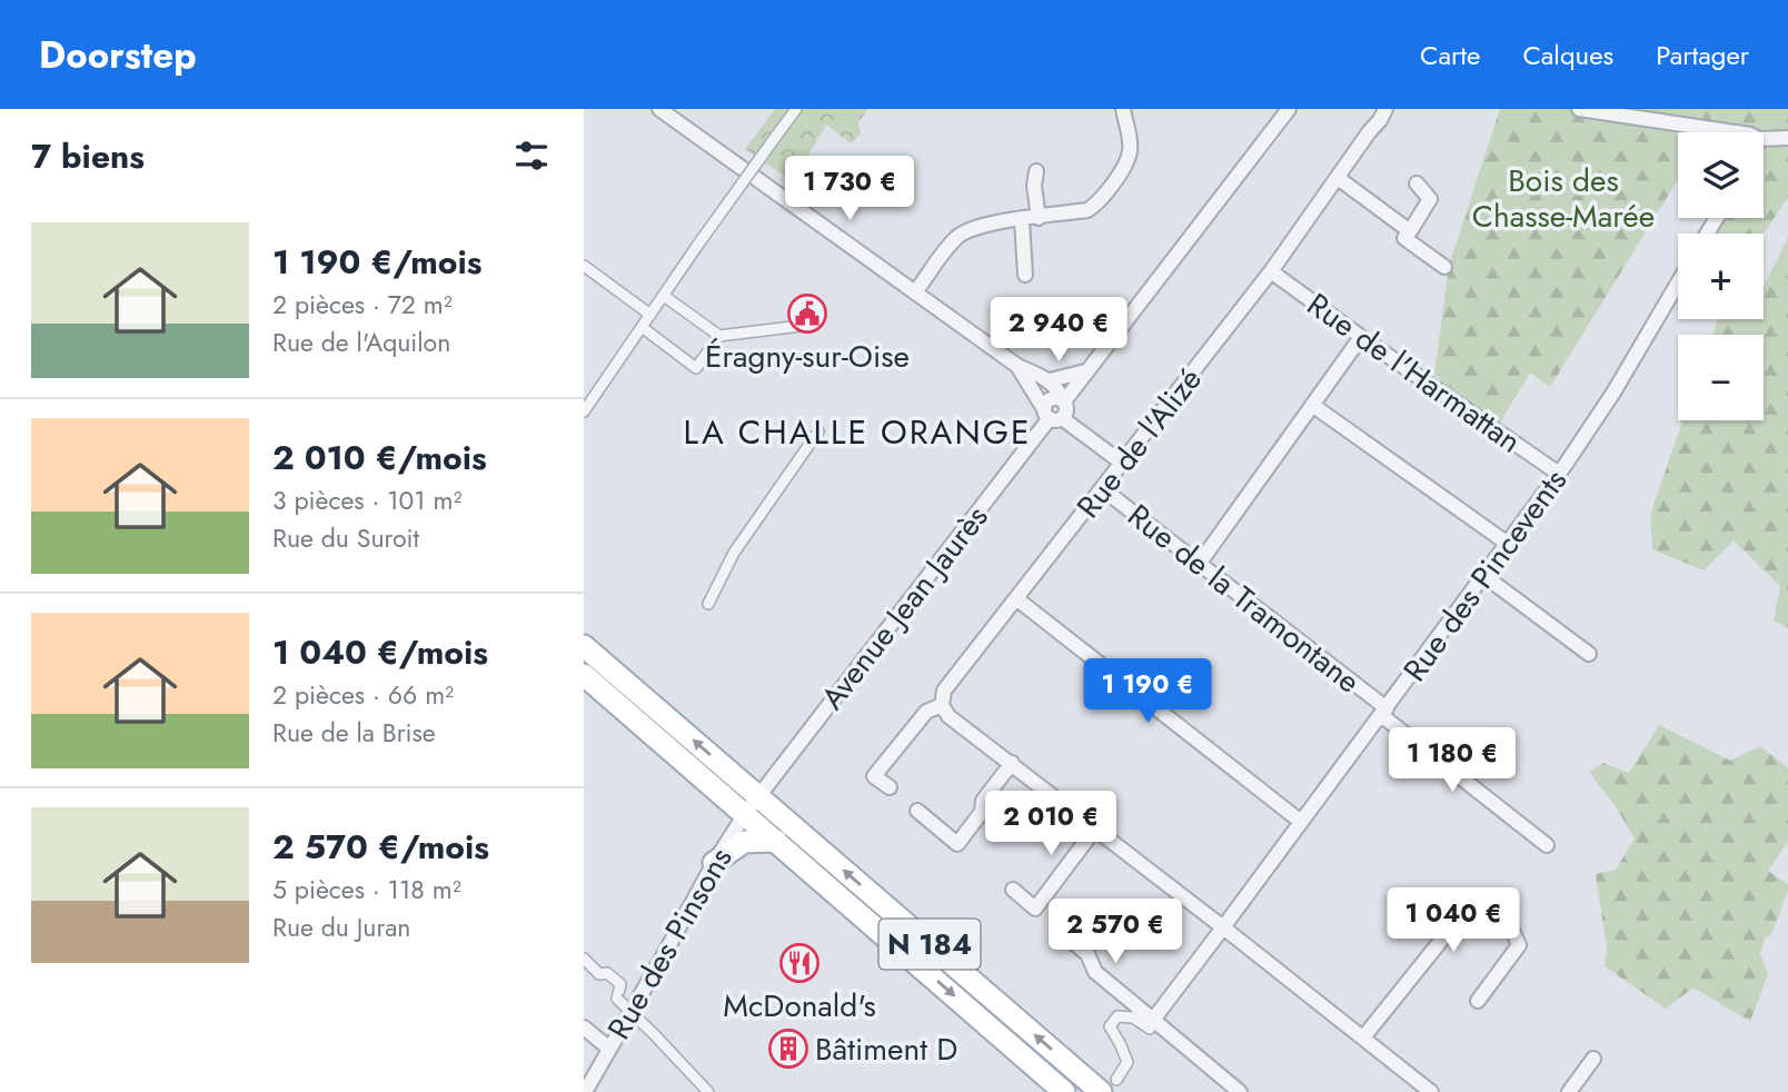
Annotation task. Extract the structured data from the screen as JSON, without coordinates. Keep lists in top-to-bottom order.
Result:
{
  "streets": {
    "main road": ["N 184"],
    "street": [
      "Rue de l'Harmattan",
      "Rue de l'Alizé",
      "Rue des Pincevents",
      "Rue de la Tramontane",
      "Avenue Jean Jaurès",
      "Rue des Pinsons"
    ]
  },
  "crossings": [
    ["Rue de l'Harmattan", "Rue de l'Alizé"],
    ["Rue de l'Harmattan", "Rue des Pincevents"],
    ["Rue de l'Alizé", "Rue de la Tramontane"],
    ["Rue des Pincevents", "Rue de la Tramontane"],
    ["Avenue Jean Jaurès", "Rue des Pinsons"],
    ["Avenue Jean Jaurès", "N 184"],
    ["Rue des Pinsons", "N 184"]
  ],
  "districts": ["LA CHALLE ORANGE"],
  "parks": ["Bois des Chasse-Marée"],
  "places": {
    "public building": ["Éragny-sur-Oise"],
    "restaurant": ["McDonald's"],
    "building": ["Bâtiment D"]
  },
  "page": {
    "header": "Doorstep",
    "nav": ["Carte", "Calques", "Partager"],
    "heading": "7 biens",
    "map_buttons": ["+", "−"],
    "price": [
      "1 730 €",
      "2 940 €",
      "1 190 €",
      "1 180 €",
      "2 010 €",
      "1 040 €",
      "2 570 €"
    ],
    "list": [
      {
        "name": "1 190 €/mois",
        "note": "2 pièces · 72 m² · Rue de l'Aquilon"
      },
      {
        "name": "2 010 €/mois",
        "note": "3 pièces · 101 m² · Rue du Suroit"
      },
      {
        "name": "1 040 €/mois",
        "note": "2 pièces · 66 m² · Rue de la Brise"
      },
      {
        "name": "2 570 €/mois",
        "note": "5 pièces · 118 m² · Rue du Juran"
      }
    ]
  }
}
